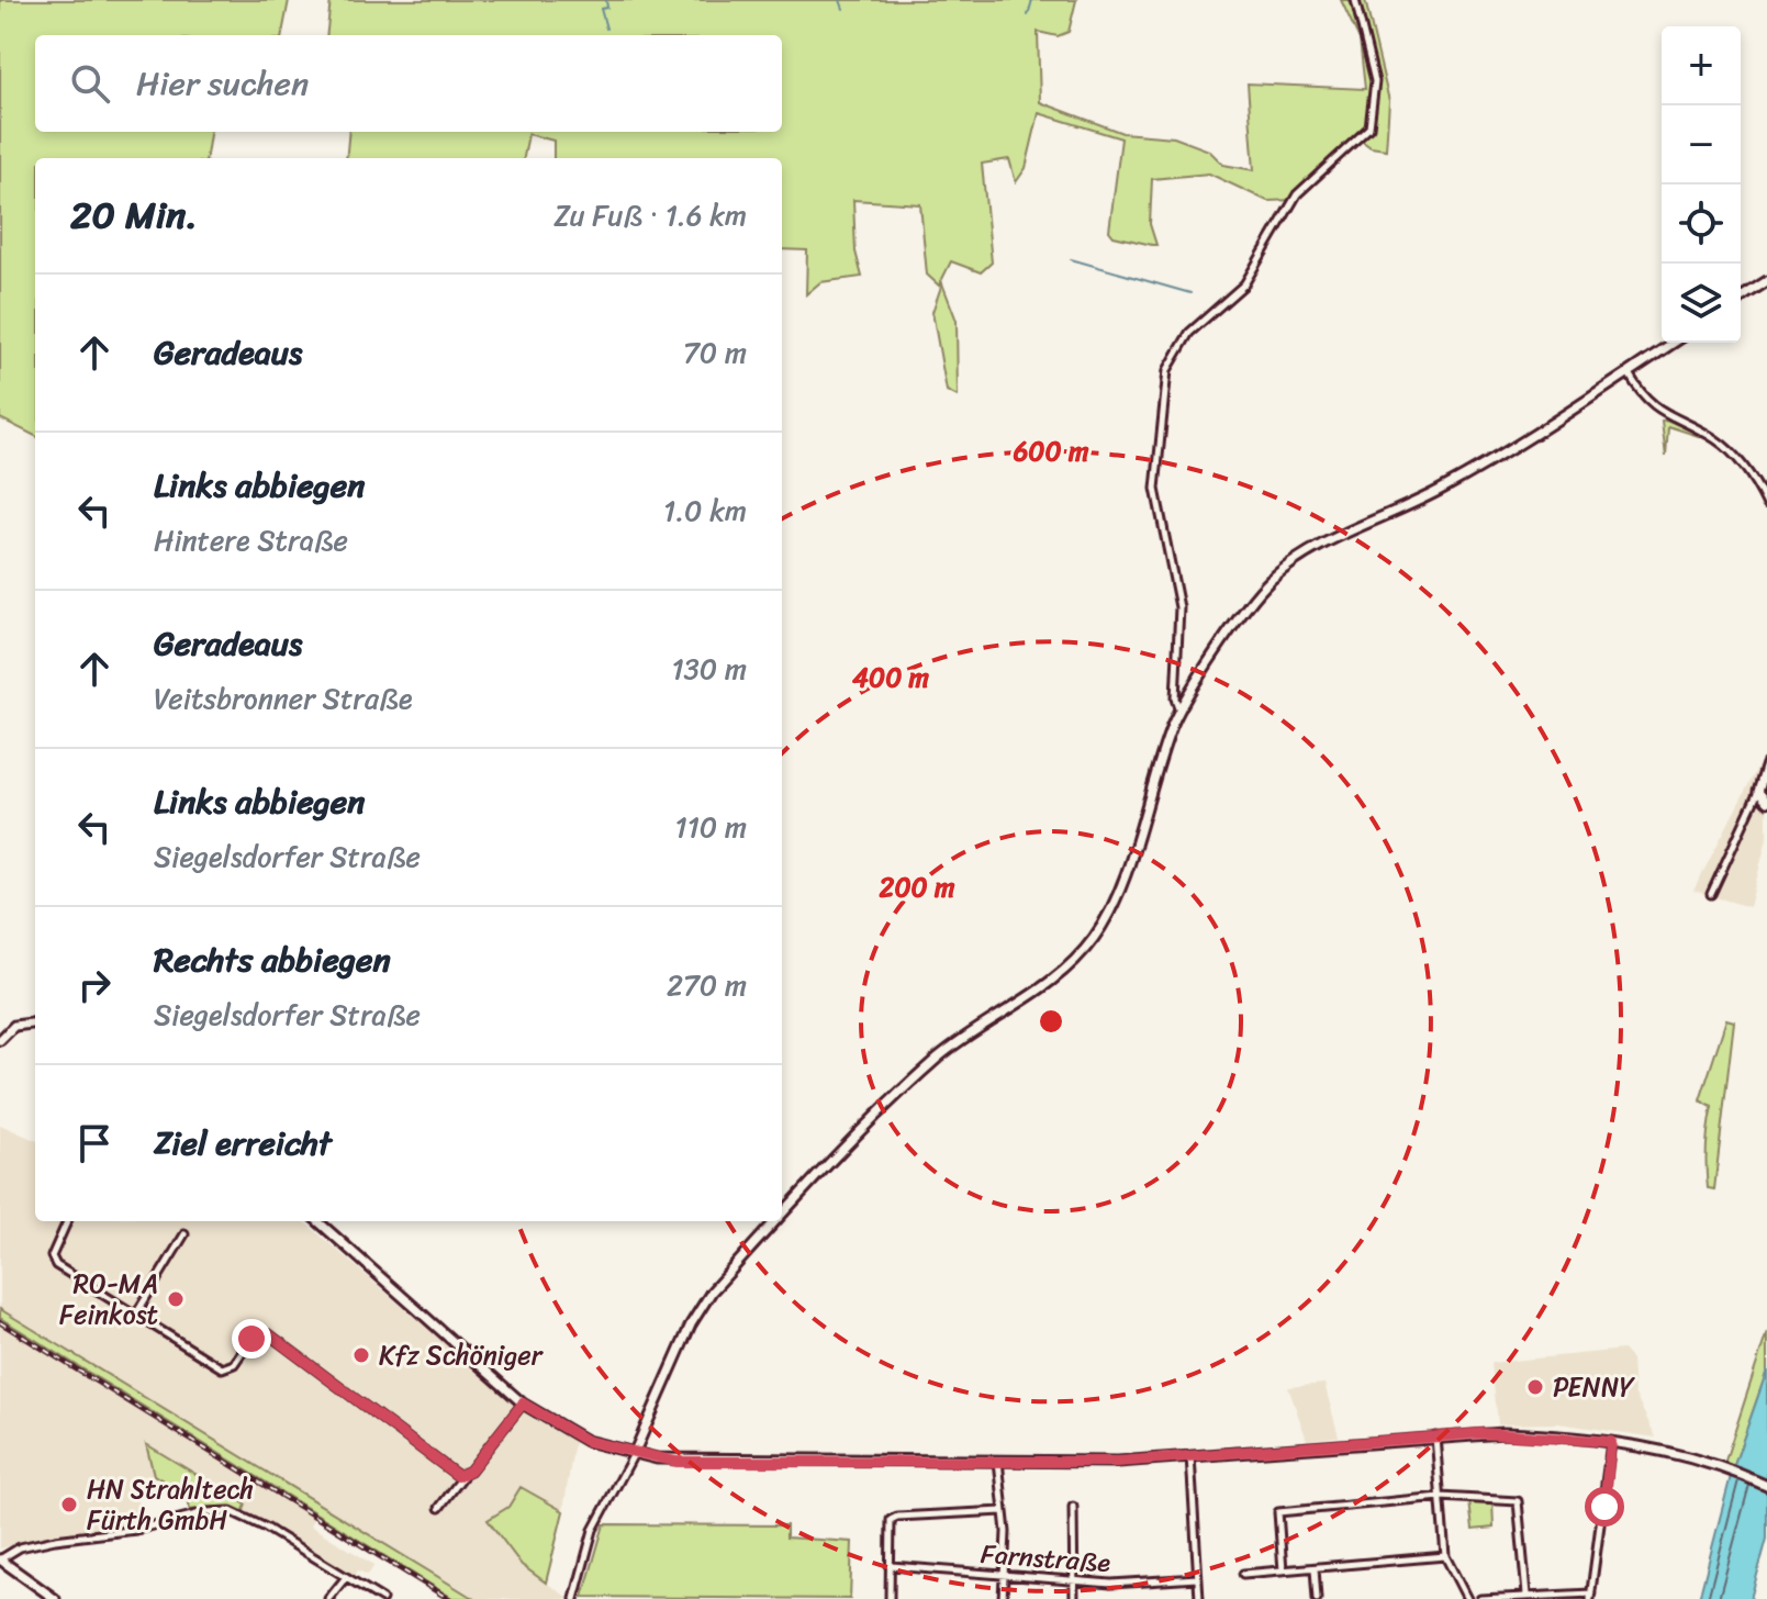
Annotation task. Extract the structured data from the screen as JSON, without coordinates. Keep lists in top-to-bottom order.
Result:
{
  "streets": {
    "street": ["Farnstraße"]
  },
  "places": [
    "RO-MA Feinkost",
    "Kfz Schöniger",
    "PENNY",
    "HN Strahltech Fürth GmbH"
  ],
  "page": {
    "map_buttons": ["+", "−"],
    "search": "Hier suchen",
    "heading": ["20 Min.", "Zu Fuß · 1.6 km"],
    "list": [
      ["Geradeaus", "70 m"],
      ["Links abbiegen", "Hintere Straße", "1.0 km"],
      ["Geradeaus", "Veitsbronner Straße", "130 m"],
      ["Links abbiegen", "Siegelsdorfer Straße", "110 m"],
      ["Rechts abbiegen", "Siegelsdorfer Straße", "270 m"],
      "Ziel erreicht"
    ]
  },
  "rings": ["600 m", "400 m", "200 m"]
}
